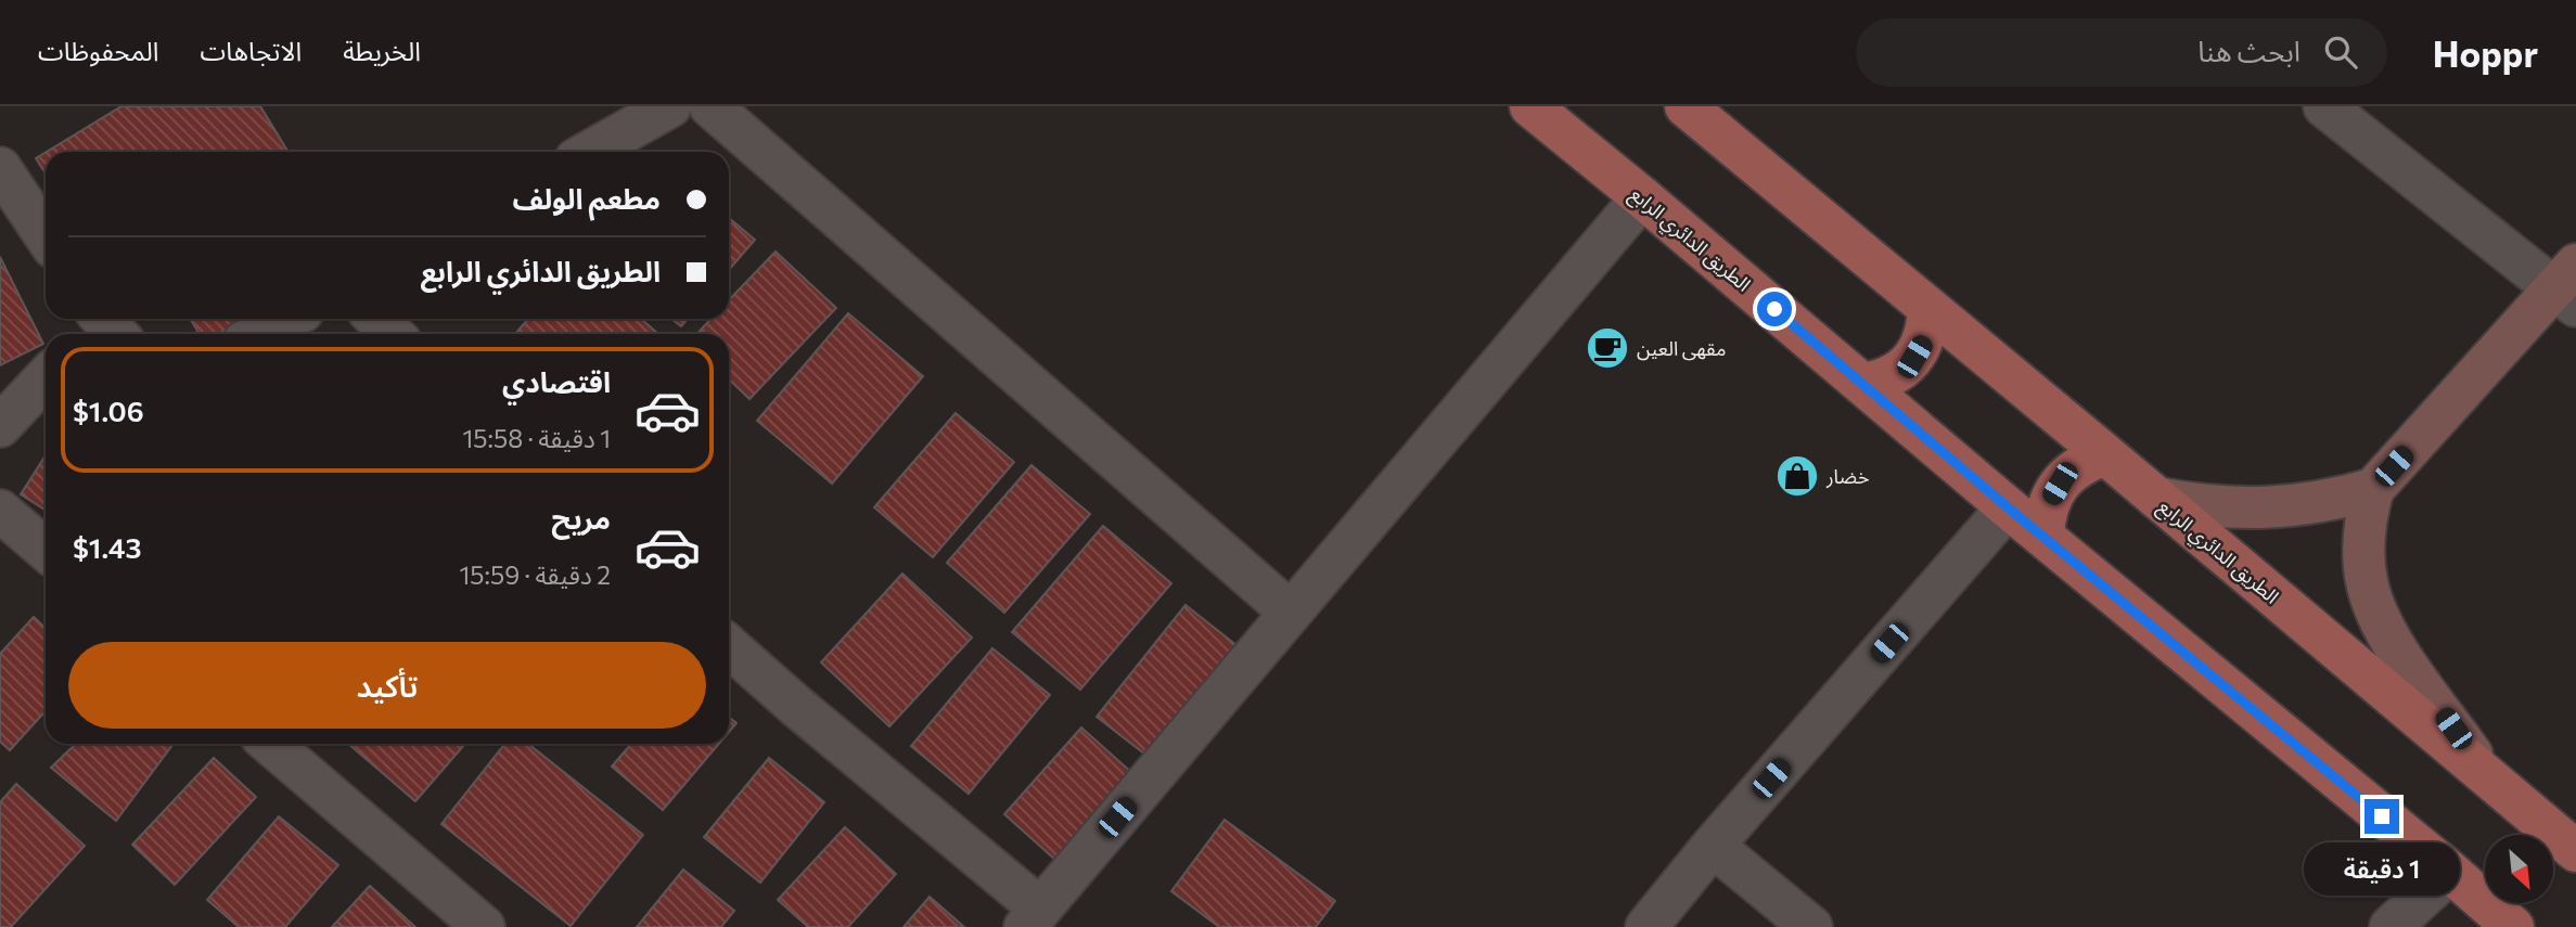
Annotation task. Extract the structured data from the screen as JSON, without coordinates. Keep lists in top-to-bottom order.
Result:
{
  "streets": {
    "main road": ["الطريق الدائري الرابع"]
  },
  "places": {
    "cafe": ["مقهى العين"],
    "shop": ["خضار"]
  },
  "north": "bottom right",
  "page": {
    "header": "Hoppr",
    "search": "ابحث هنا",
    "nav": ["الخريطة", "الاتجاهات", "المحفوظات"],
    "banner": ["مطعم الولف", "الطريق الدائري الرابع"],
    "list": [
      {
        "name": "اقتصادي",
        "note": "1 دقيقة · 15:58",
        "value": "$1.06"
      },
      {
        "name": "مريح",
        "note": "2 دقيقة · 15:59",
        "value": "$1.43"
      }
    ],
    "buttons": "تأكيد",
    "bubble": "1 دقيقة"
  }
}
